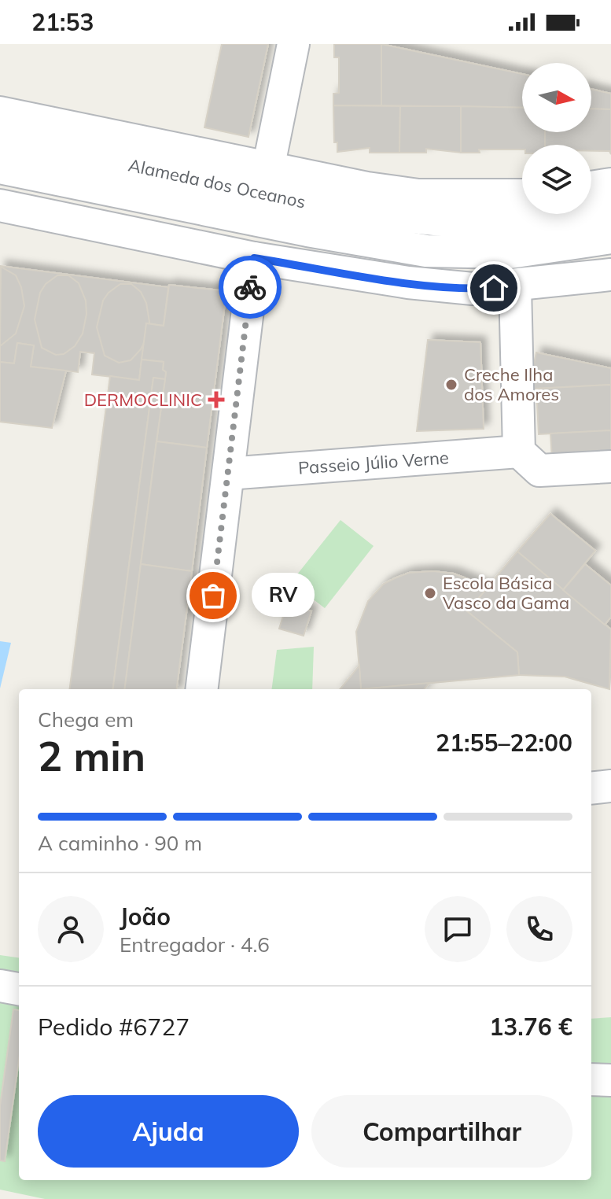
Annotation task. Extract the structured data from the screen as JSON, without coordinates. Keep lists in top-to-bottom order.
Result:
{
  "streets": {
    "street": ["Alameda dos Oceanos", "Passeio Júlio Verne"]
  },
  "places": {
    "other": ["Creche Ilha dos Amores", "Escola Básica Vasco da Gama", "RV"],
    "health": ["DERMOCLINIC"]
  },
  "north": "right",
  "page": {
    "status": "21:53",
    "bubble": "RV",
    "heading": ["2 min", "Chega em", "21:55–22:00"],
    "panel": [
      "João",
      "Entregador · 4.6",
      "Pedido #6727",
      "13.76 €"
    ],
    "bar": "A caminho · 90 m",
    "buttons": ["Ajuda", "Compartilhar"]
  }
}
